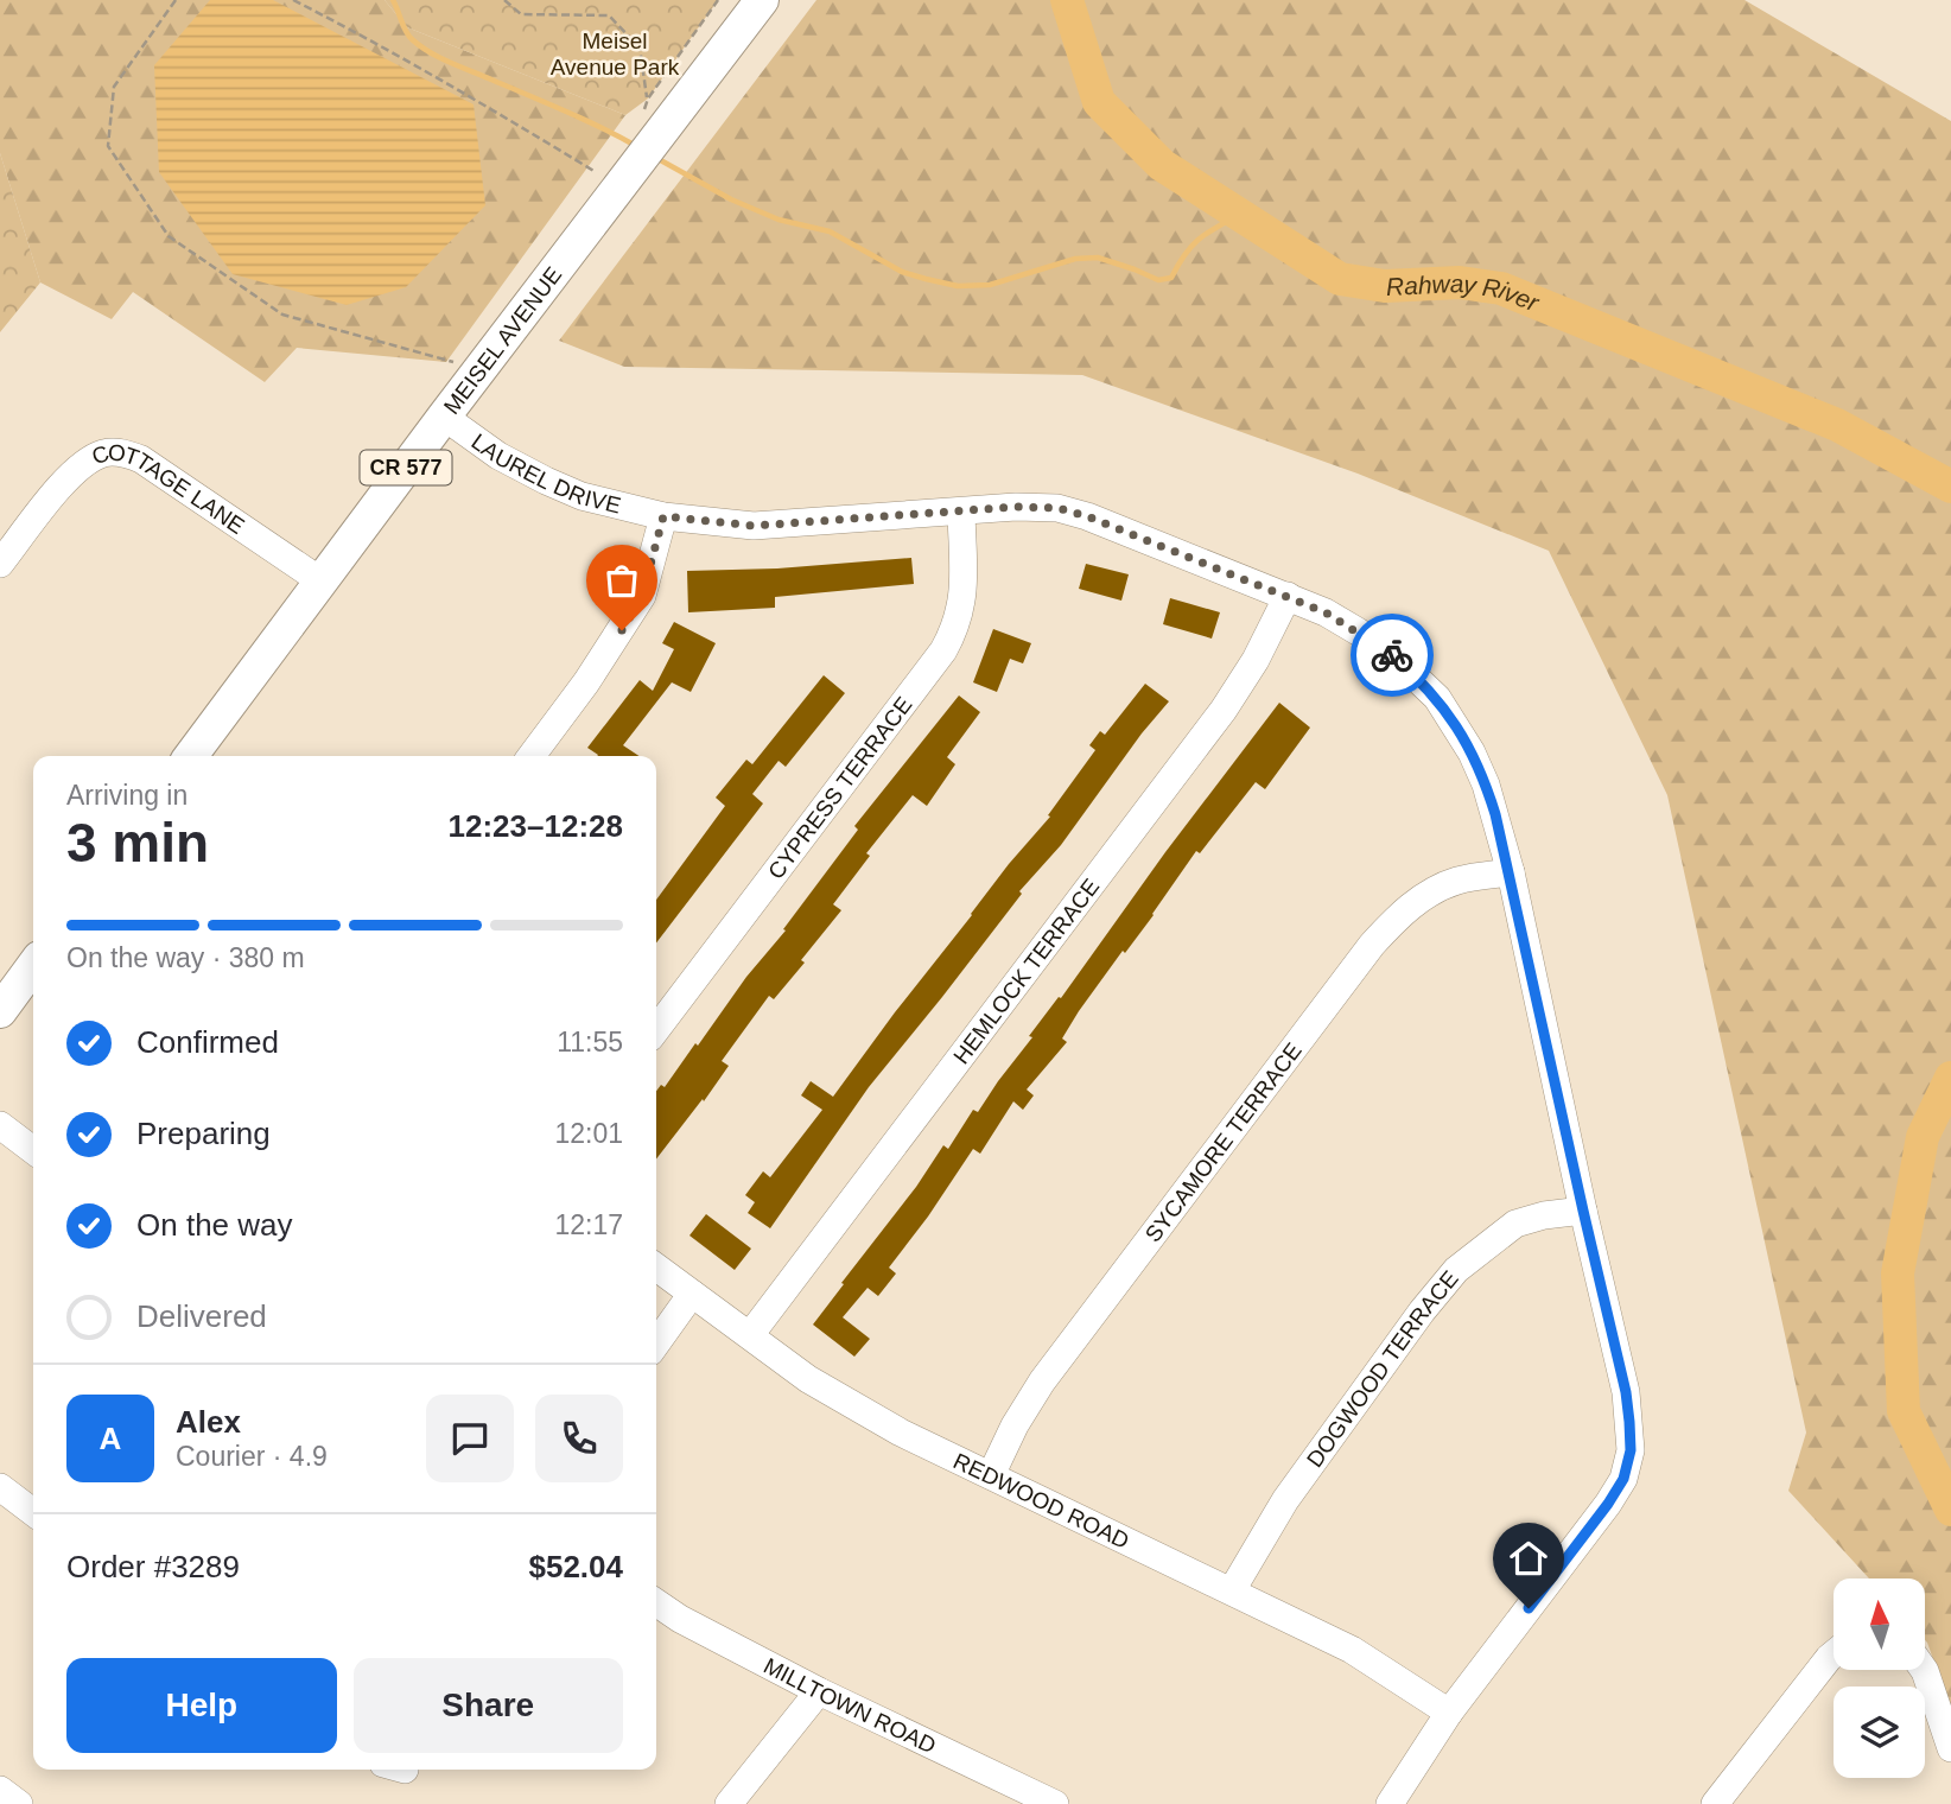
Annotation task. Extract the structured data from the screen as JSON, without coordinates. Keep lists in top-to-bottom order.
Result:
{
  "streets": {
    "main road": ["MEISEL AVENUE", "CR 577"],
    "street": [
      "LAUREL DRIVE",
      "COTTAGE LANE",
      "CYPRESS TERRACE",
      "HEMLOCK TERRACE",
      "SYCAMORE TERRACE",
      "DOGWOOD TERRACE",
      "REDWOOD ROAD",
      "MILLTOWN ROAD"
    ]
  },
  "crossings": [
    ["MEISEL AVENUE", "LAUREL DRIVE"],
    ["MEISEL AVENUE", "COTTAGE LANE"],
    ["LAUREL DRIVE", "CYPRESS TERRACE"],
    ["LAUREL DRIVE", "HEMLOCK TERRACE"],
    ["LAUREL DRIVE", "SYCAMORE TERRACE"],
    ["LAUREL DRIVE", "DOGWOOD TERRACE"],
    ["LAUREL DRIVE", "REDWOOD ROAD"],
    ["HEMLOCK TERRACE", "REDWOOD ROAD"],
    ["SYCAMORE TERRACE", "REDWOOD ROAD"],
    ["DOGWOOD TERRACE", "REDWOOD ROAD"]
  ],
  "water": ["Rahway River"],
  "parks": ["Meisel Avenue Park"],
  "north": "top",
  "page": {
    "heading": ["3 min", "Arriving in", "12:23–12:28"],
    "panel": [
      "Alex",
      "Courier · 4.9",
      "Order #3289",
      "$52.04"
    ],
    "bar": "On the way · 380 m",
    "list": [
      ["Confirmed", "11:55"],
      ["Preparing", "12:01"],
      ["On the way", "12:17"],
      "Delivered"
    ],
    "round": "A",
    "buttons": ["Help", "Share"]
  }
}
